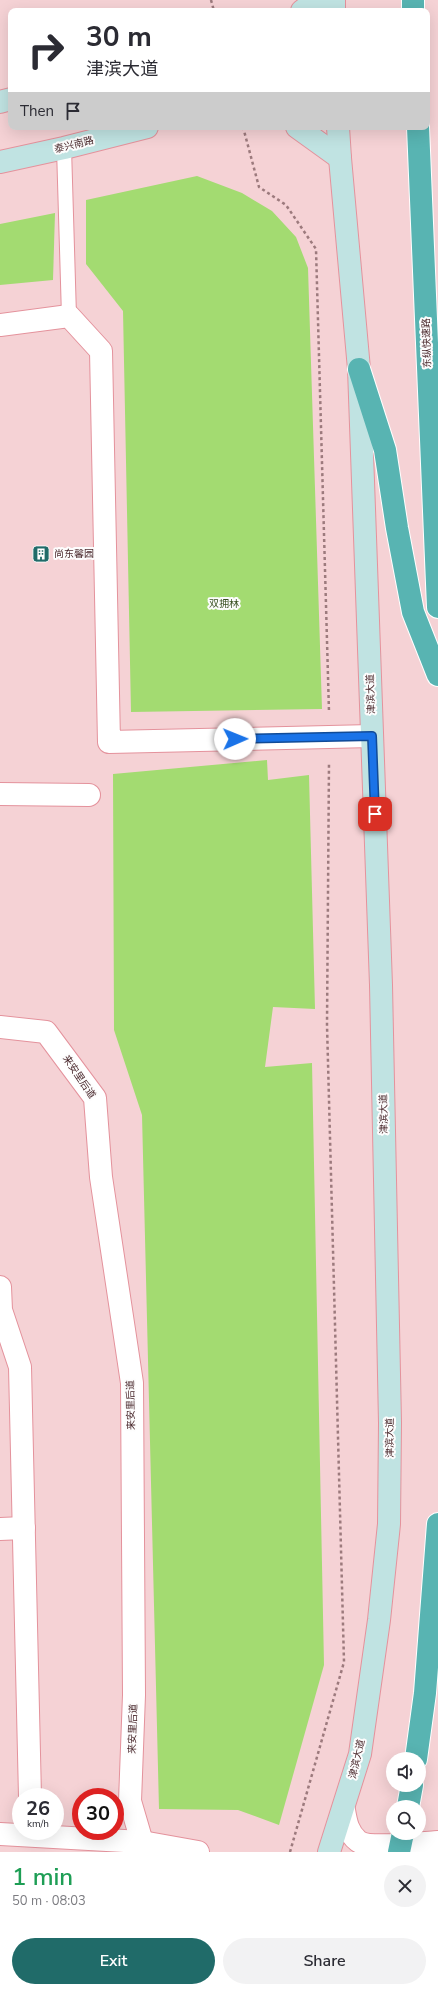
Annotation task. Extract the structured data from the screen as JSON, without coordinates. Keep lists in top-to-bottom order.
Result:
{
  "streets": {
    "highway": ["东纵快速路"],
    "main road": ["泰兴南路", "津滨大道"],
    "street": ["来安里后道"]
  },
  "parks": ["双拥林"],
  "places": {
    "building": ["尚东馨园"]
  },
  "page": {
    "turn": ["30 m", "津滨大道"],
    "then": "Then",
    "speed": "26 km/h",
    "limit": "30",
    "heading": ["1 min", "50 m · 08:03"],
    "buttons": ["Exit", "Share"]
  }
}
